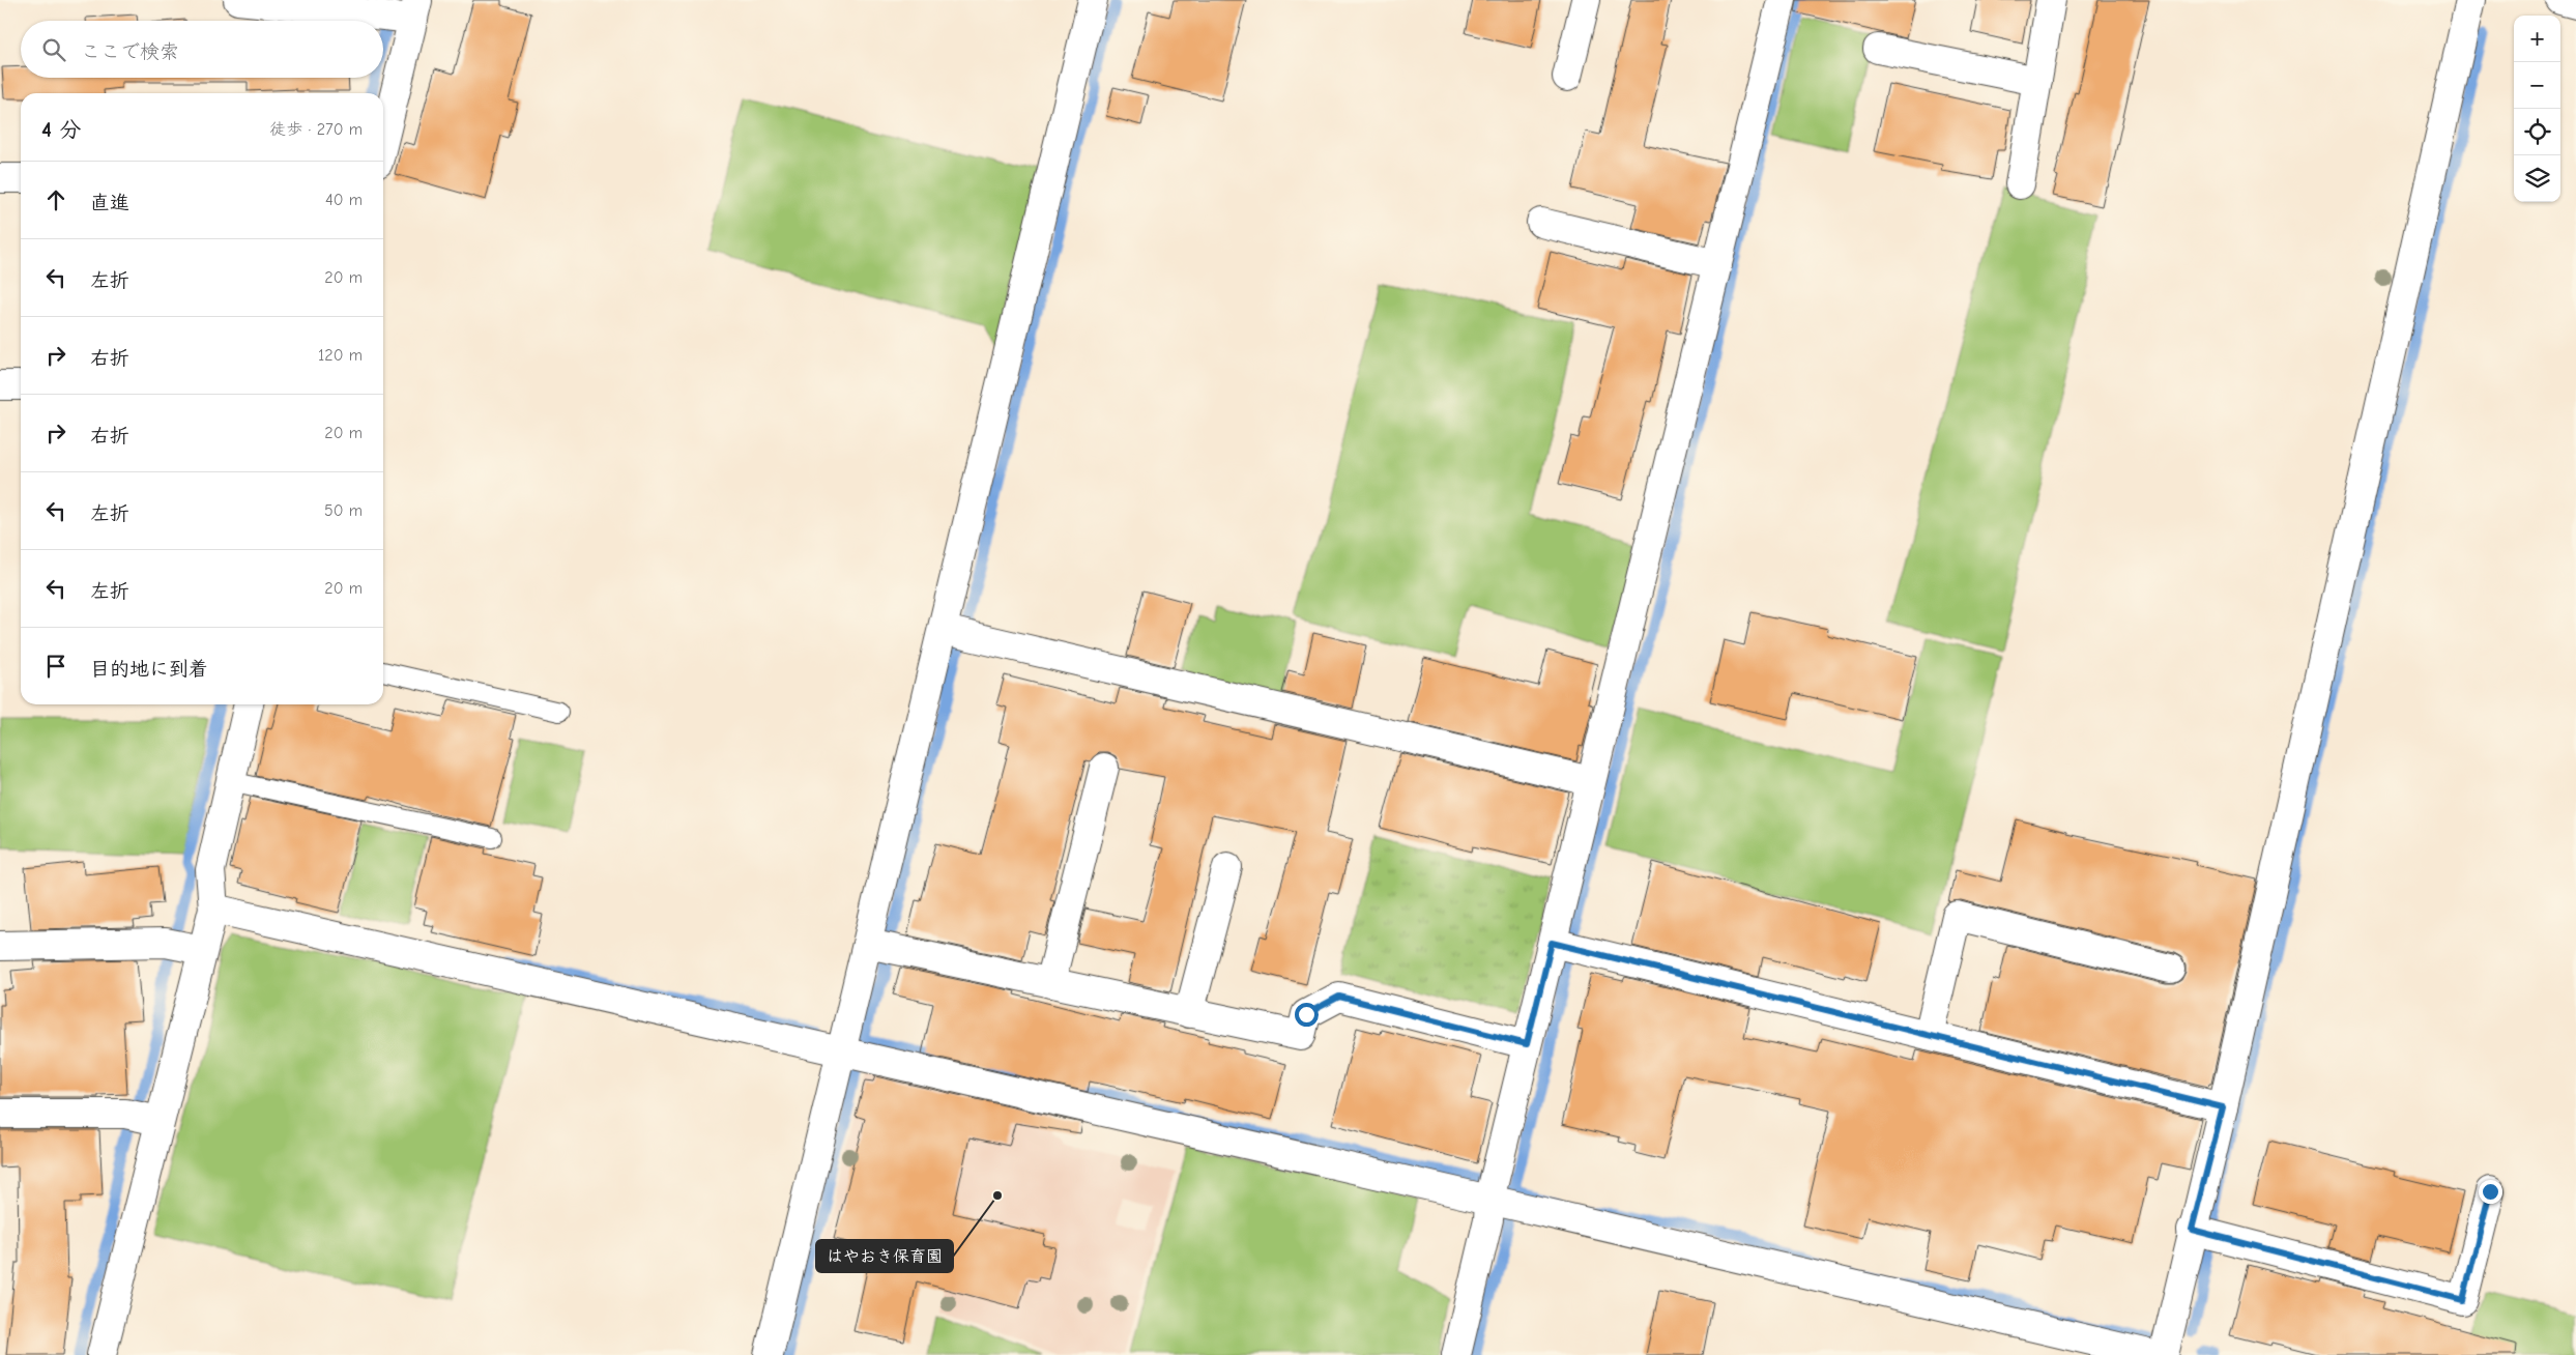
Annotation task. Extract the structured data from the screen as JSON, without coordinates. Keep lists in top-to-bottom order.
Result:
{
  "places": ["はやおき保育園"],
  "page": {
    "map_buttons": ["+", "−"],
    "search": "ここで検索",
    "heading": ["4 分", "徒歩 · 270 m"],
    "list": [
      ["直進", "40 m"],
      ["左折", "20 m"],
      ["右折", "120 m"],
      ["右折", "20 m"],
      ["左折", "50 m"],
      ["左折", "20 m"],
      "目的地に到着"
    ]
  }
}
